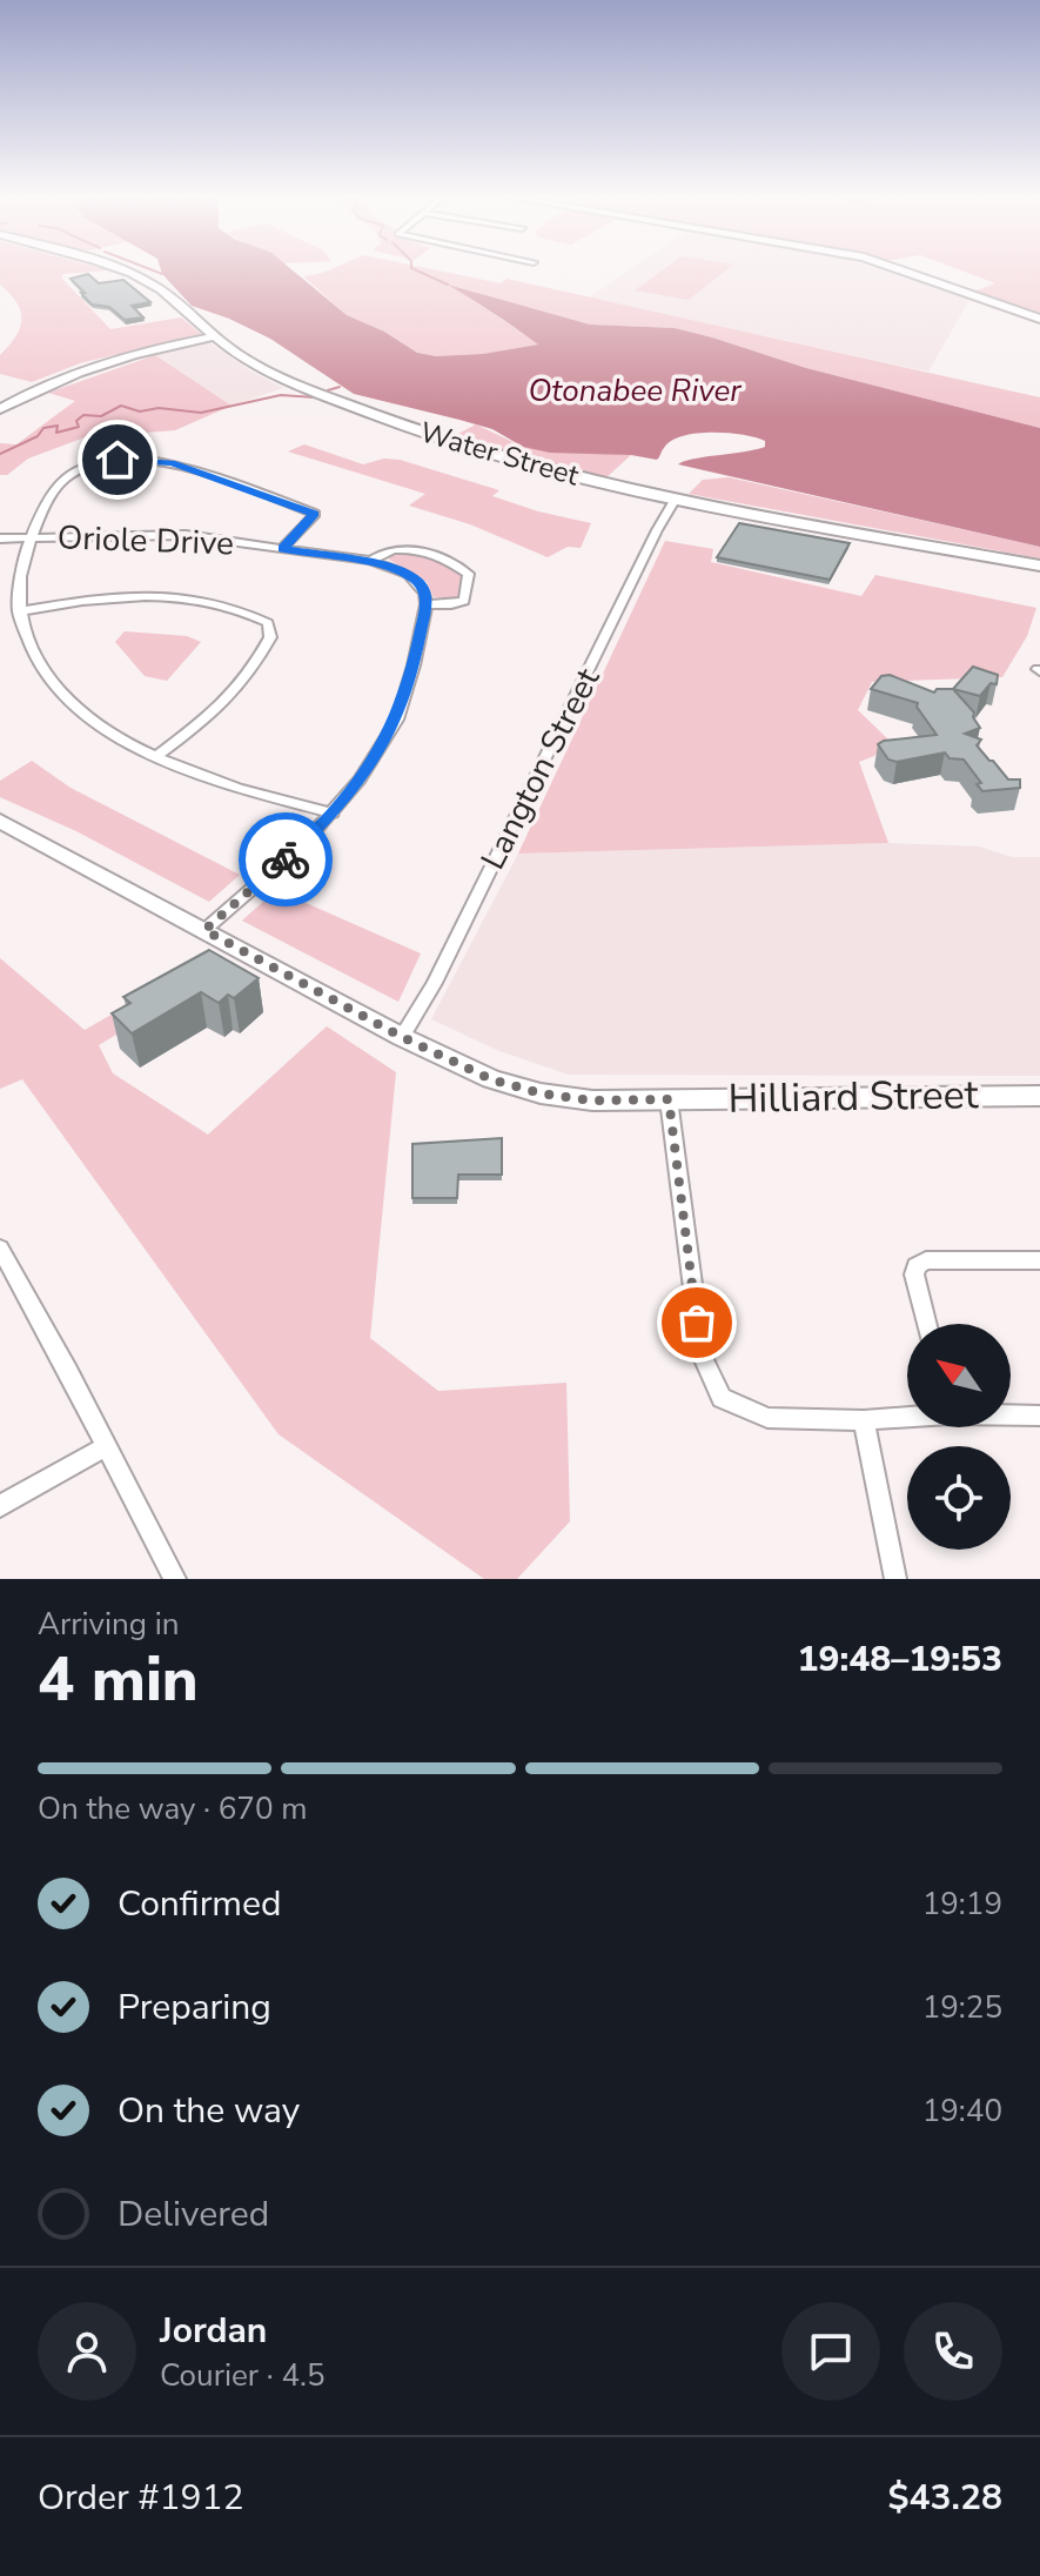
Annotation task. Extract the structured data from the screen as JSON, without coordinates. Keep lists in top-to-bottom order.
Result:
{
  "streets": {
    "main road": ["Water Street", "Hilliard Street"],
    "street": ["Oriole Drive", "Langton Street"]
  },
  "crossings": [
    ["Water Street", "Langton Street"],
    ["Langton Street", "Hilliard Street"]
  ],
  "water": ["Otonabee River"],
  "north": "top left",
  "page": {
    "heading": ["4 min", "Arriving in", "19:48–19:53"],
    "panel": [
      "Jordan",
      "Courier · 4.5",
      "Order #1912",
      "$43.28"
    ],
    "bar": "On the way · 670 m",
    "list": [
      ["Confirmed", "19:19"],
      ["Preparing", "19:25"],
      ["On the way", "19:40"],
      "Delivered"
    ]
  }
}
